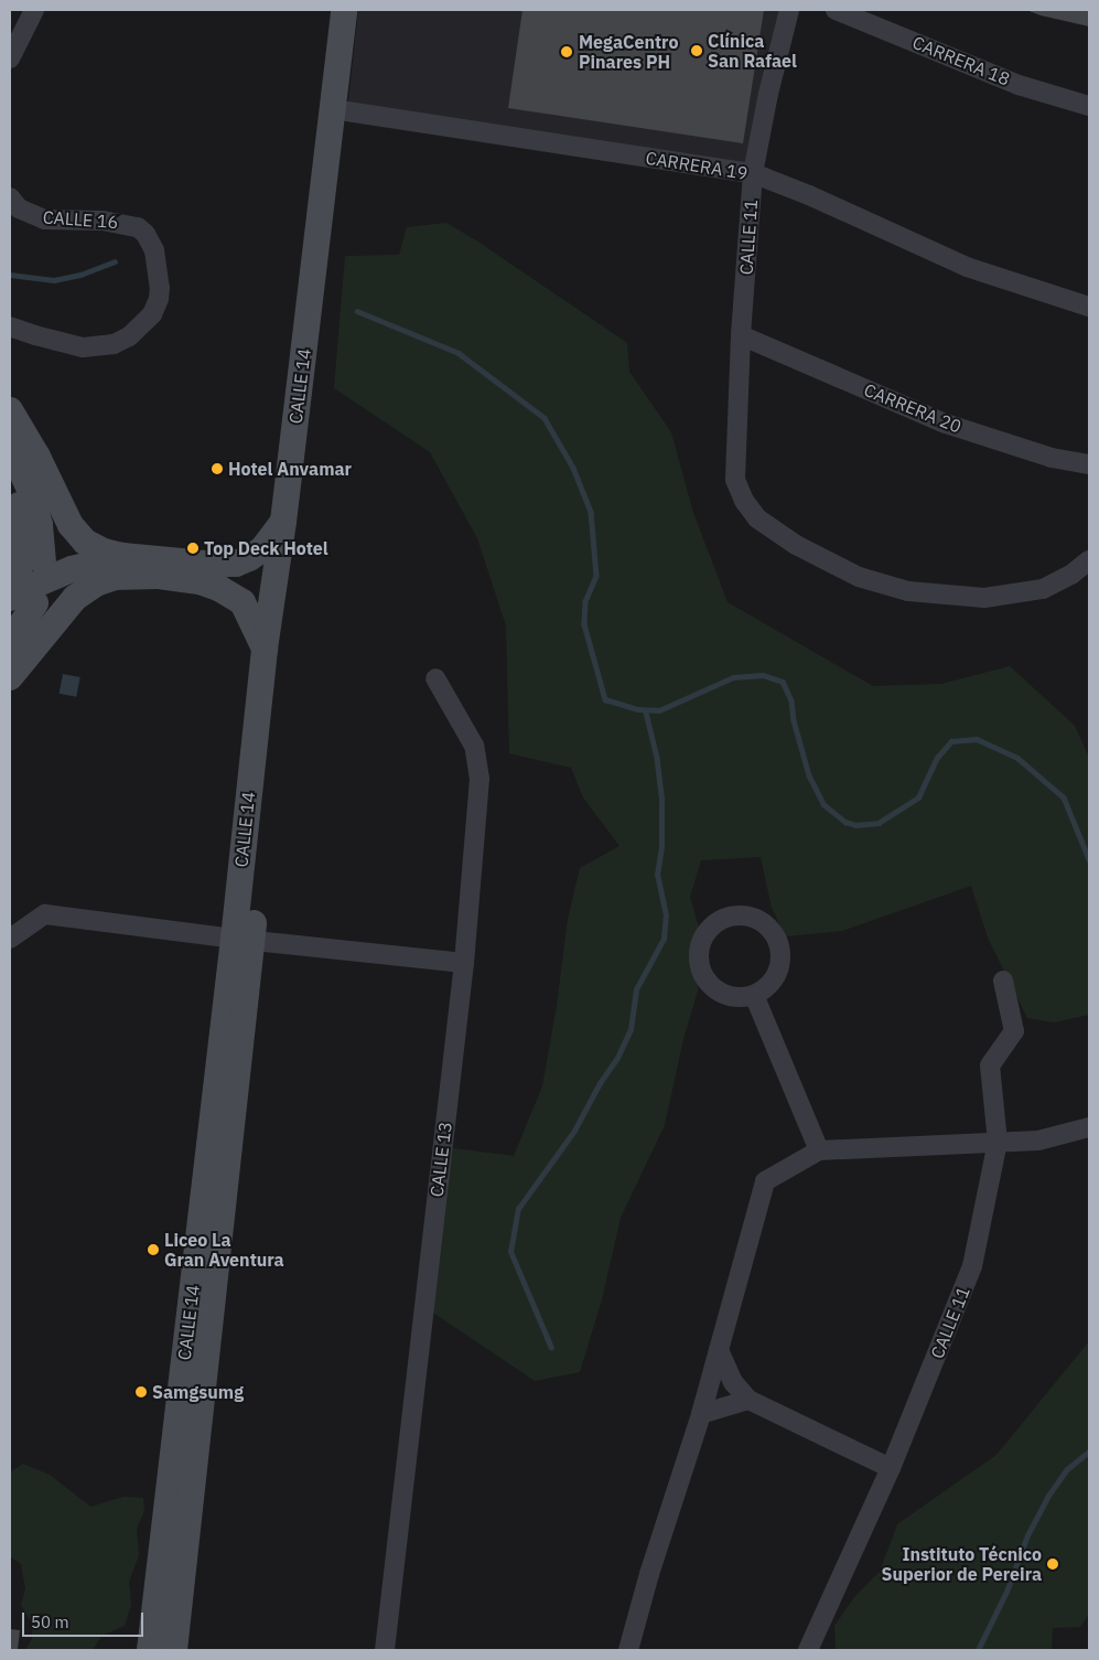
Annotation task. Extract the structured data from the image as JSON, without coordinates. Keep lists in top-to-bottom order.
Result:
{
  "streets": {
    "main road": ["CALLE 14"],
    "street": [
      "CARRERA 18",
      "CARRERA 19",
      "CALLE 16",
      "CALLE 11",
      "CARRERA 20",
      "CALLE 13"
    ]
  },
  "crossings": [
    ["CARRERA 19", "CALLE 11"],
    ["CARRERA 19", "CALLE 14"],
    ["CALLE 11", "CARRERA 20"]
  ],
  "places": [
    "Clínica San Rafael",
    "MegaCentro Pinares PH",
    "Hotel Anvamar",
    "Top Deck Hotel",
    "Liceo La Gran Aventura",
    "Samgsumg",
    "Instituto Técnico Superior de Pereira"
  ],
  "scale_bar": "50 m"
}
